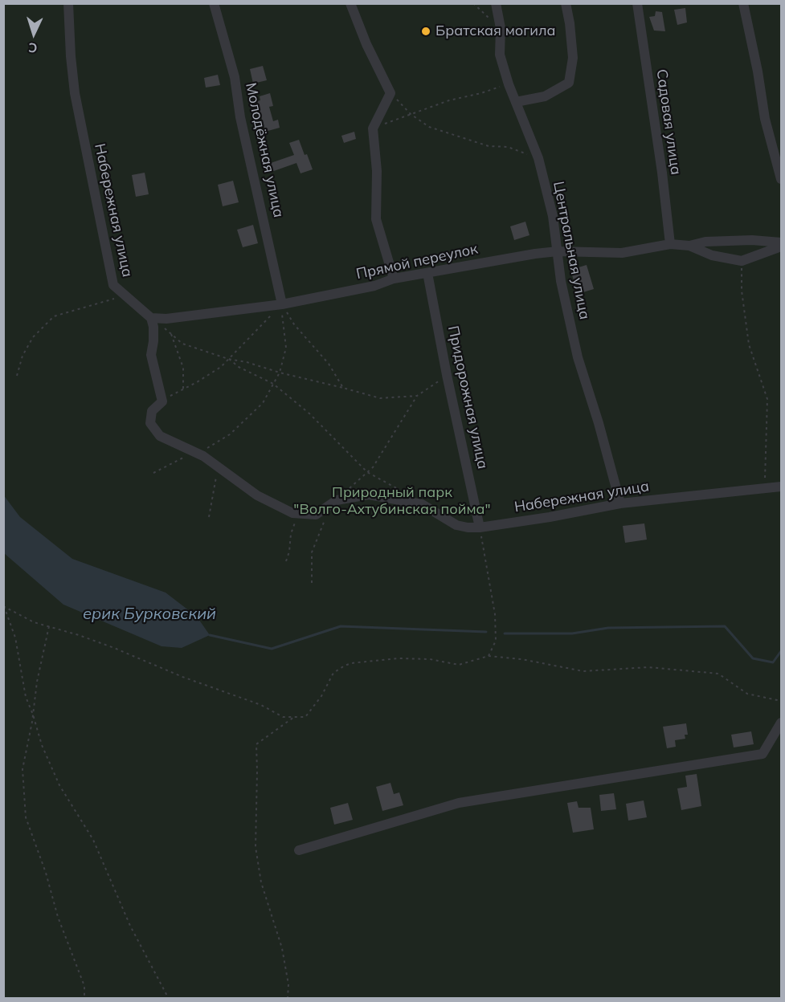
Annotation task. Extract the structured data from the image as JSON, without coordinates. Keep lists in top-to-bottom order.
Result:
{
  "streets": {
    "street": [
      "Садовая улица",
      "Молодёжная улица",
      "Набережная улица",
      "Центральная улица",
      "Прямой переулок",
      "Придорожная улица"
    ]
  },
  "crossings": [
    ["Садовая улица", "Прямой переулок"],
    ["Молодёжная улица", "Прямой переулок"],
    ["Набережная улица", "Центральная улица"],
    ["Набережная улица", "Прямой переулок"],
    ["Набережная улица", "Придорожная улица"],
    ["Центральная улица", "Прямой переулок"],
    ["Прямой переулок", "Придорожная улица"]
  ],
  "water": ["ерик Бурковский"],
  "parks": ["Природный парк \"Волго-Ахтубинская пойма\""],
  "places": ["Братская могила"],
  "north": "bottom"
}
